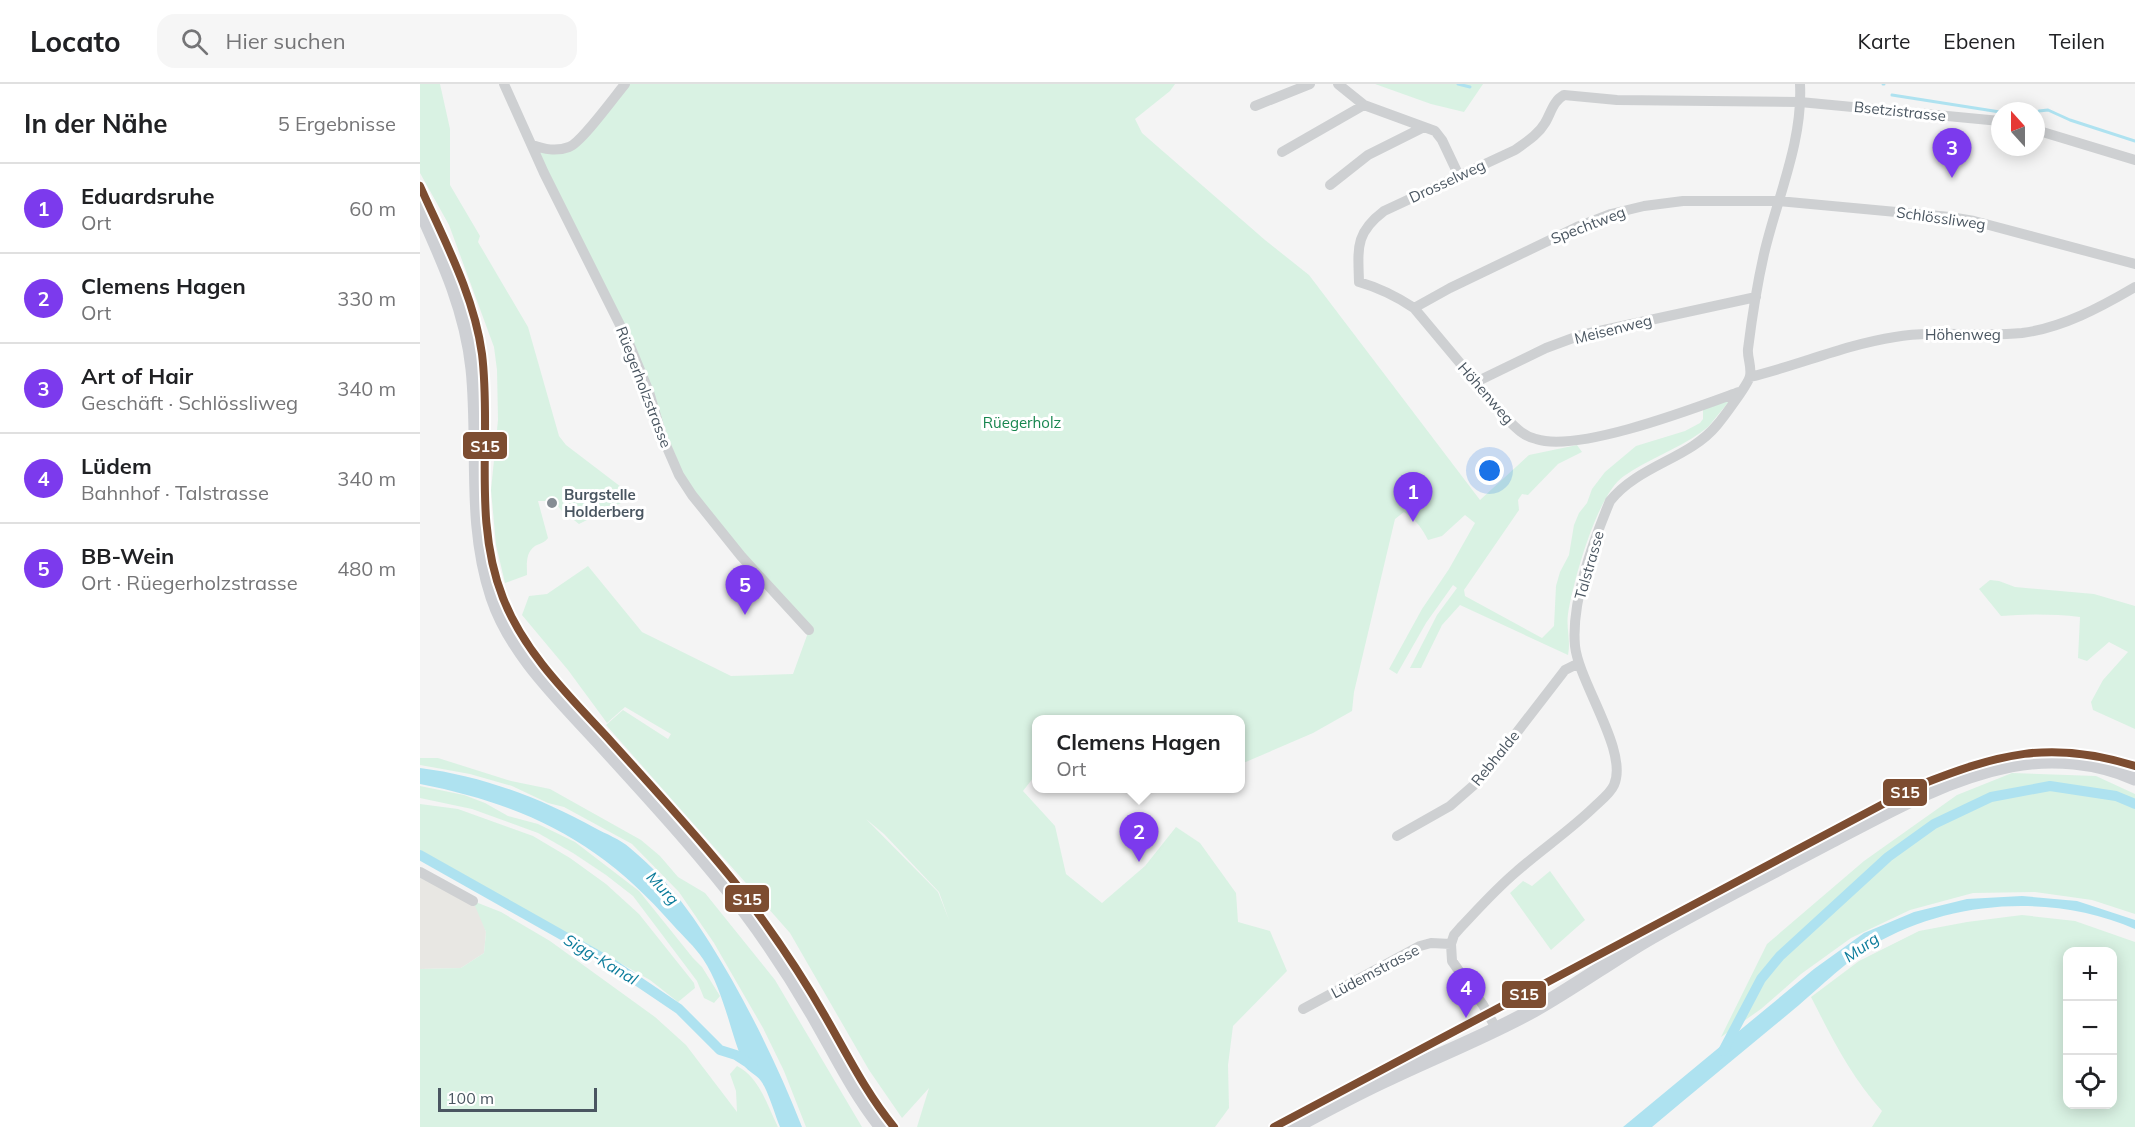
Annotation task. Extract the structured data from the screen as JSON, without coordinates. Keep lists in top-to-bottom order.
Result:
{
  "streets": {
    "street": [
      "Bsetzistrasse",
      "Drosselweg",
      "Schlössliweg",
      "Spechtweg",
      "Meisenweg",
      "Höhenweg",
      "Rüegerholzstrasse",
      "Talstrasse",
      "Rebhalde",
      "Lüdemstrasse"
    ]
  },
  "crossings": [
    ["Bsetzistrasse", "Drosselweg"],
    ["Drosselweg", "Höhenweg"],
    ["Schlössliweg", "Spechtweg"],
    ["Spechtweg", "Höhenweg"],
    ["Meisenweg", "Höhenweg"],
    ["Höhenweg", "Talstrasse"],
    ["Talstrasse", "Rebhalde"],
    ["Talstrasse", "Lüdemstrasse"]
  ],
  "water": ["Murg", "Sigg-Kanal"],
  "parks": ["Rüegerholz"],
  "places": ["Burgstelle Holderberg"],
  "lines": ["transit line S15"],
  "scale_bar": "100 m",
  "north": "top",
  "page": {
    "header": "Locato",
    "search": "Hier suchen",
    "nav": ["Karte", "Ebenen", "Teilen"],
    "heading": ["In der Nähe", "5 Ergebnisse"],
    "pins": [
      "3",
      "1",
      "5",
      "2",
      "4"
    ],
    "list": [
      {
        "mark": "1",
        "name": "Eduardsruhe",
        "note": "Ort",
        "value": "60 m"
      },
      {
        "mark": "2",
        "name": "Clemens Hagen",
        "note": "Ort",
        "value": "330 m"
      },
      {
        "mark": "3",
        "name": "Art of Hair",
        "note": "Geschäft · Schlössliweg",
        "value": "340 m"
      },
      {
        "mark": "4",
        "name": "Lüdem",
        "note": "Bahnhof · Talstrasse",
        "value": "340 m"
      },
      {
        "mark": "5",
        "name": "BB-Wein",
        "note": "Ort · Rüegerholzstrasse",
        "value": "480 m"
      }
    ],
    "popup": ["Clemens Hagen", "Ort"],
    "map_buttons": ["+", "−"],
    "scale": "100 m"
  }
}
